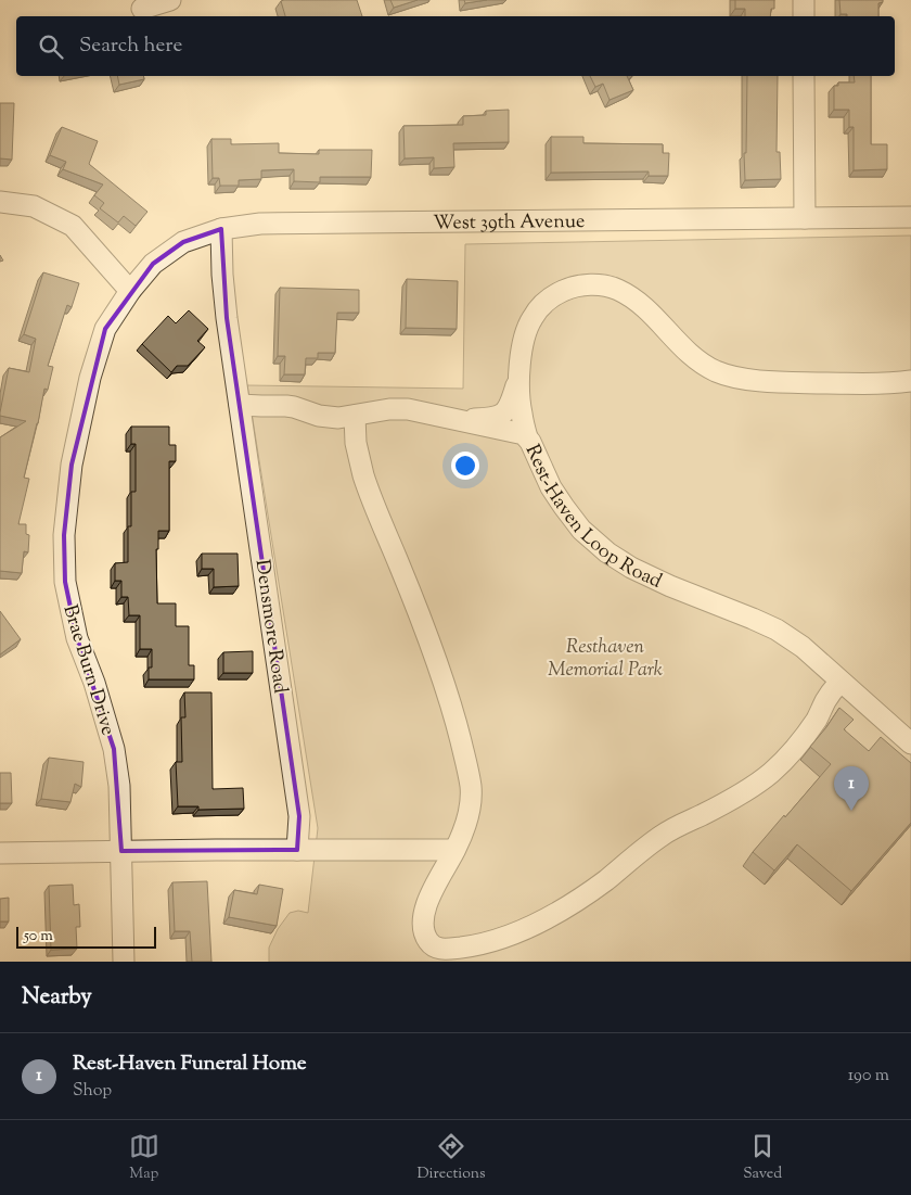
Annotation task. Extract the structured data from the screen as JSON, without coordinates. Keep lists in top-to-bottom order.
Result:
{
  "streets": {
    "street": [
      "West 39th Avenue",
      "Rest-Haven Loop Road",
      "Densmore Road",
      "Brae Burn Drive"
    ]
  },
  "crossings": [
    ["West 39th Avenue", "Densmore Road"],
    ["West 39th Avenue", "Brae Burn Drive"],
    ["Rest-Haven Loop Road", "Densmore Road"]
  ],
  "parks": ["Resthaven Memorial Park"],
  "scale_bar": "50 m",
  "page": {
    "search": "Search here",
    "pins": "1",
    "scale": "50 m",
    "heading": "Nearby",
    "list": [
      {
        "mark": "1",
        "name": "Rest-Haven Funeral Home",
        "note": "Shop",
        "value": "190 m"
      }
    ],
    "nav": ["Map", "Directions", "Saved"]
  }
}
